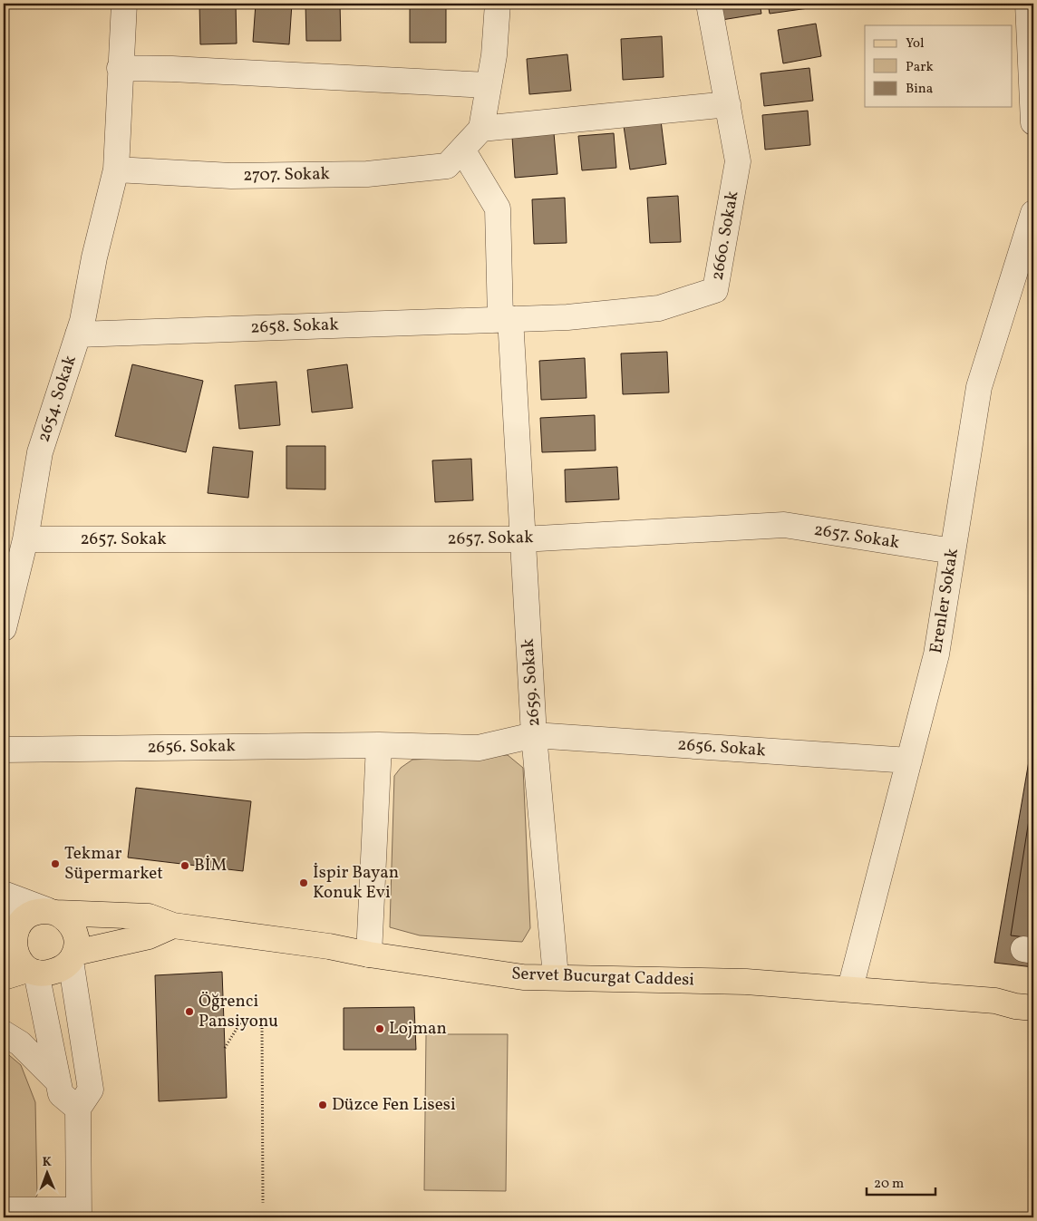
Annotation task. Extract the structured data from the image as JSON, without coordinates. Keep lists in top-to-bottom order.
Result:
{
  "streets": {
    "main road": ["Servet Bucurgat Caddesi"],
    "street": [
      "2707. Sokak",
      "2660. Sokak",
      "2658. Sokak",
      "2654. Sokak",
      "2657. Sokak",
      "Erenler Sokak",
      "2659. Sokak",
      "2656. Sokak"
    ]
  },
  "crossings": [
    ["2707. Sokak", "2654. Sokak"],
    ["2707. Sokak", "2659. Sokak"],
    ["2660. Sokak", "2658. Sokak"],
    ["2660. Sokak", "2659. Sokak"],
    ["2658. Sokak", "2654. Sokak"],
    ["2658. Sokak", "2659. Sokak"],
    ["2654. Sokak", "2657. Sokak"],
    ["2657. Sokak", "Erenler Sokak"],
    ["2657. Sokak", "2659. Sokak"],
    ["Erenler Sokak", "2656. Sokak"],
    ["Erenler Sokak", "Servet Bucurgat Caddesi"],
    ["2659. Sokak", "2656. Sokak"]
  ],
  "places": [
    "Tekmar Süpermarket",
    "BİM",
    "İspir Bayan Konuk Evi",
    "Öğrenci Pansiyonu",
    "Lojman",
    "Düzce Fen Lisesi"
  ],
  "legend": ["Yol", "Park", "Bina"],
  "scale_bar": "20 m",
  "north": "top"
}
